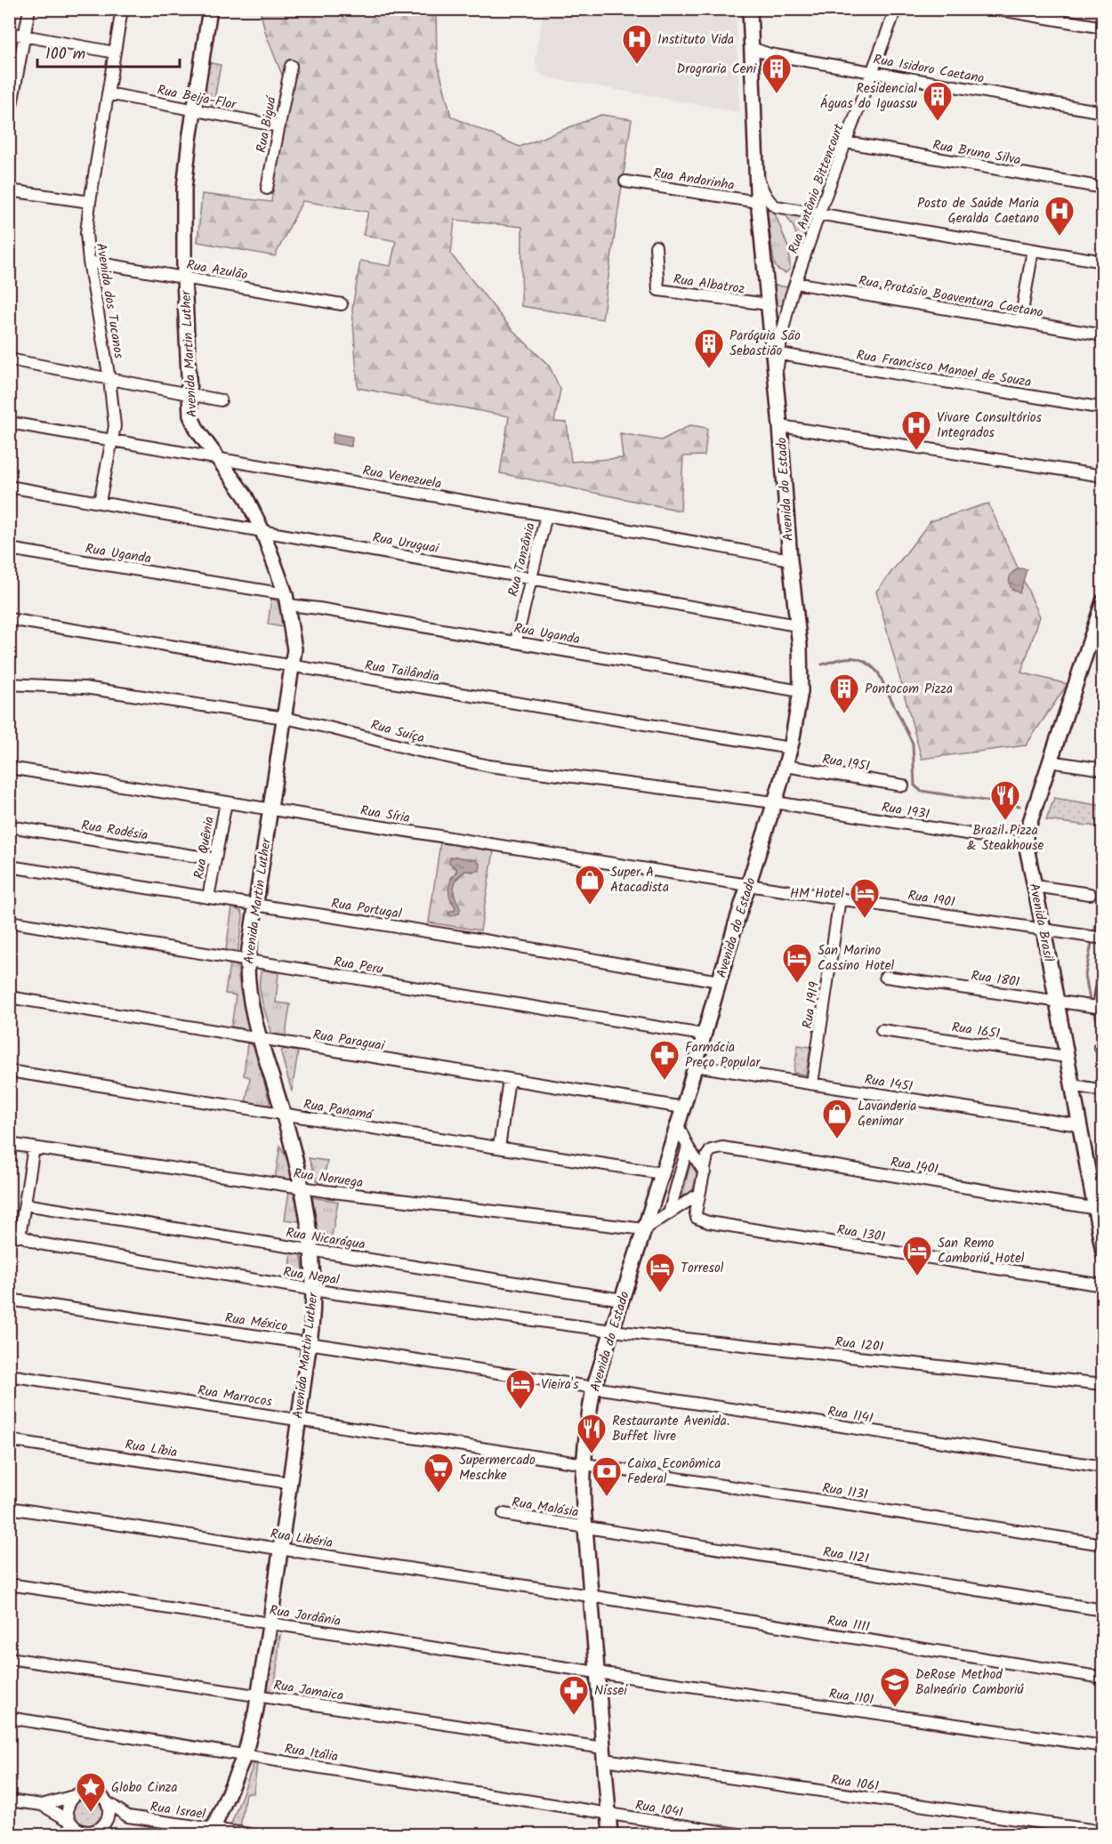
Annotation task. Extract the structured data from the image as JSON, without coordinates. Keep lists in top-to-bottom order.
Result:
{
  "streets": {
    "main road": ["Avenida Martin Luther", "Avenida do Estado", "Avenida Brasil"],
    "street": [
      "Rua Isidoro Caetano",
      "Rua Beija-Flor",
      "Rua Biguá",
      "Rua Bruno Silva",
      "Rua Andorinha",
      "Rua Antônio Bittencourt",
      "Rua Azulão",
      "Rua Albatroz",
      "Rua Protásio Boaventura Caetano",
      "Avenida dos Tucanos",
      "Rua Francisco Manoel de Souza",
      "Rua Venezuela",
      "Rua Uruguai",
      "Rua Uganda",
      "Rua Tanzânia",
      "Rua Tailândia",
      "Rua Suíça",
      "Rua 1951",
      "Rua 1931",
      "Rua Síria",
      "Rua Rodésia",
      "Rua Quênia",
      "Rua 1901",
      "Rua Portugal",
      "Rua Peru",
      "Rua 1801",
      "Rua 1919",
      "Rua 1651",
      "Rua Paraguai",
      "Rua 1451",
      "Rua Panamá",
      "Rua 1401",
      "Rua Noruega",
      "Rua 1301",
      "Rua Nicarágua",
      "Rua Nepal",
      "Rua México",
      "Rua 1201",
      "Rua Marrocos",
      "Rua 1141",
      "Rua Líbia",
      "Rua 1131",
      "Rua Malásia",
      "Rua Libéria",
      "Rua 1121",
      "Rua Jordânia",
      "Rua 1111",
      "Rua Jamaica",
      "Rua 1101",
      "Rua Itália",
      "Rua 1061",
      "Rua 1041",
      "Rua Israel"
    ]
  },
  "crossings": [
    ["Rua Isidoro Caetano", "Rua Antônio Bittencourt"],
    ["Rua Isidoro Caetano", "Avenida do Estado"],
    ["Rua Beija-Flor", "Rua Biguá"],
    ["Rua Beija-Flor", "Avenida dos Tucanos"],
    ["Rua Beija-Flor", "Avenida Martin Luther"],
    ["Rua Bruno Silva", "Rua Antônio Bittencourt"],
    ["Rua Andorinha", "Avenida do Estado"],
    ["Rua Antônio Bittencourt", "Rua Protásio Boaventura Caetano"],
    ["Rua Antônio Bittencourt", "Rua Francisco Manoel de Souza"],
    ["Rua Antônio Bittencourt", "Avenida do Estado"],
    ["Rua Azulão", "Avenida dos Tucanos"],
    ["Rua Azulão", "Avenida Martin Luther"],
    ["Rua Albatroz", "Avenida do Estado"],
    ["Avenida dos Tucanos", "Rua Venezuela"],
    ["Avenida dos Tucanos", "Rua Uruguai"],
    ["Avenida Martin Luther", "Rua Venezuela"],
    ["Avenida Martin Luther", "Rua Uruguai"],
    ["Avenida Martin Luther", "Rua Uganda"],
    ["Avenida Martin Luther", "Rua Tailândia"],
    ["Avenida Martin Luther", "Rua Suíça"],
    ["Avenida Martin Luther", "Rua Síria"],
    ["Avenida Martin Luther", "Rua Portugal"],
    ["Avenida Martin Luther", "Rua Peru"],
    ["Avenida Martin Luther", "Rua Paraguai"],
    ["Avenida Martin Luther", "Rua Panamá"],
    ["Avenida Martin Luther", "Rua Noruega"],
    ["Avenida Martin Luther", "Rua Nicarágua"],
    ["Avenida Martin Luther", "Rua Nepal"],
    ["Avenida Martin Luther", "Rua México"],
    ["Avenida Martin Luther", "Rua Marrocos"],
    ["Avenida Martin Luther", "Rua Líbia"],
    ["Avenida Martin Luther", "Rua Libéria"],
    ["Avenida Martin Luther", "Rua Jordânia"],
    ["Avenida Martin Luther", "Rua Jamaica"],
    ["Avenida Martin Luther", "Rua Itália"],
    ["Avenida Martin Luther", "Rua Israel"],
    ["Rua Venezuela", "Avenida do Estado"],
    ["Rua Venezuela", "Rua Tanzânia"],
    ["Avenida do Estado", "Rua Uruguai"],
    ["Avenida do Estado", "Rua Uganda"],
    ["Avenida do Estado", "Rua Tailândia"],
    ["Avenida do Estado", "Rua Suíça"],
    ["Avenida do Estado", "Rua 1951"],
    ["Avenida do Estado", "Rua 1931"],
    ["Avenida do Estado", "Rua Síria"],
    ["Avenida do Estado", "Rua 1901"],
    ["Avenida do Estado", "Rua Portugal"],
    ["Avenida do Estado", "Rua Peru"],
    ["Avenida do Estado", "Rua Paraguai"],
    ["Avenida do Estado", "Rua 1451"],
    ["Avenida do Estado", "Rua Panamá"],
    ["Avenida do Estado", "Rua Noruega"],
    ["Avenida do Estado", "Rua Nicarágua"],
    ["Avenida do Estado", "Rua Nepal"],
    ["Avenida do Estado", "Rua México"],
    ["Avenida do Estado", "Rua 1201"],
    ["Avenida do Estado", "Rua Marrocos"],
    ["Avenida do Estado", "Rua 1141"],
    ["Avenida do Estado", "Rua 1131"],
    ["Avenida do Estado", "Rua Malásia"],
    ["Avenida do Estado", "Rua Libéria"],
    ["Avenida do Estado", "Rua 1121"],
    ["Avenida do Estado", "Rua Jordânia"],
    ["Avenida do Estado", "Rua 1111"],
    ["Avenida do Estado", "Rua Jamaica"],
    ["Avenida do Estado", "Rua 1101"],
    ["Avenida do Estado", "Rua Itália"],
    ["Avenida do Estado", "Rua 1061"],
    ["Avenida do Estado", "Rua 1041"],
    ["Rua Uruguai", "Rua Tanzânia"],
    ["Rua Uganda", "Rua Tanzânia"],
    ["Rua Suíça", "Rua 1931"],
    ["Rua 1931", "Avenida Brasil"],
    ["Rua Síria", "Rua Quênia"],
    ["Rua Síria", "Rua 1901"],
    ["Rua Rodésia", "Rua Quênia"],
    ["Rua Quênia", "Rua Portugal"],
    ["Rua 1901", "Avenida Brasil"],
    ["Rua 1901", "Rua 1919"],
    ["Avenida Brasil", "Rua 1801"],
    ["Avenida Brasil", "Rua 1651"],
    ["Avenida Brasil", "Rua 1451"],
    ["Avenida Brasil", "Rua 1401"],
    ["Rua 1919", "Rua 1451"],
    ["Rua 1401", "Rua 1301"],
    ["Rua Nepal", "Rua 1201"],
    ["Rua México", "Rua 1141"],
    ["Rua Marrocos", "Rua 1131"],
    ["Rua Malásia", "Rua 1121"],
    ["Rua Libéria", "Rua 1111"],
    ["Rua Jordânia", "Rua 1101"],
    ["Rua Jamaica", "Rua 1061"],
    ["Rua Itália", "Rua 1041"]
  ],
  "places": {
    "hospital": ["Instituto Vida", "Posto de Saúde Maria Geralda Caetano", "Vivare Consultórios Integrados"],
    "building": [
      "Drograria Ceni",
      "Residencial Águas do Iguassu",
      "Paróquia São Sebastião",
      "Pontocom Pizza"
    ],
    "restaurant": ["Brazil Pizza & Steakhouse", "Restaurante Avenida. Buffet livre"],
    "shop": ["Super A Atacadista", "Lavanderia Genimar"],
    "hotel": [
      "HM Hotel",
      "San Marino Cassino Hotel",
      "San Remo Camboriú Hotel",
      "Torresol",
      "Vieira's"
    ],
    "pharmacy": ["Farmácia Preço Popular", "Nissei"],
    "supermarket": ["Supermercado Meschke"],
    "bank": ["Caixa Econômica Federal"],
    "school or university": ["DeRose Method Balneário Camboriú"],
    "place": ["Globo Cinza"]
  },
  "scale_bar": "100 m"
}
